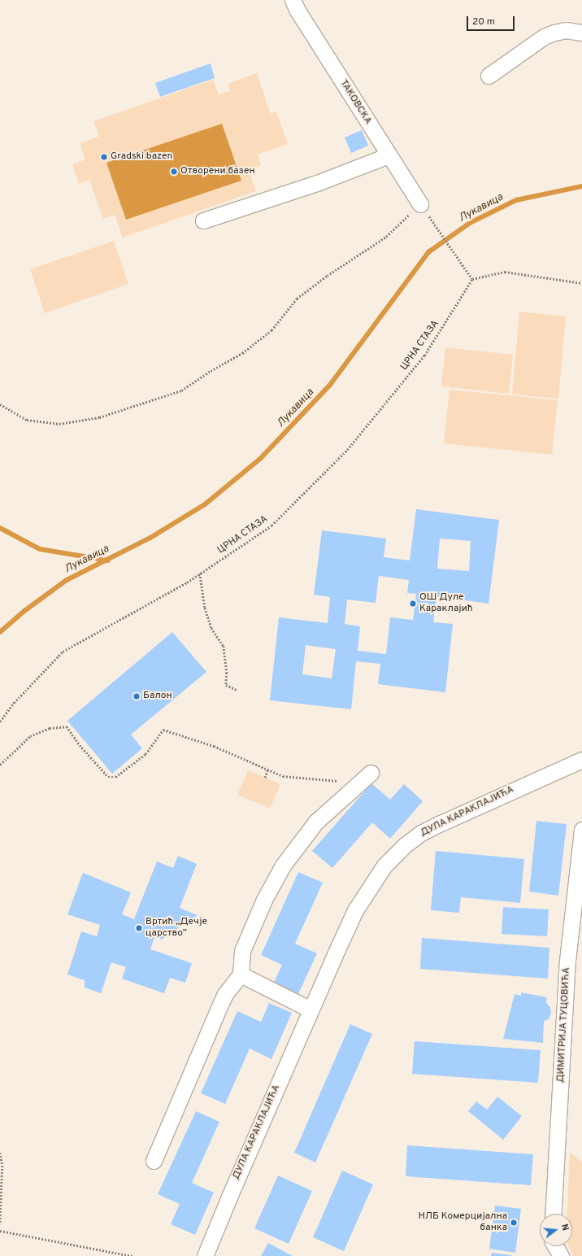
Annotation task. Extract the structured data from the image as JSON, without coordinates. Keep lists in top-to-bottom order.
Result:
{
  "streets": {
    "street": ["ТАКОВСКА", "ДУЛА КАРАКЛАЈИЋА", "ДИМИТРИЈА ТУЦОВИЋА"],
    "path": ["ЦРНА СТАЗА"]
  },
  "water": ["Лукавица"],
  "places": [
    "Gradski bazen",
    "Отворени базен",
    "ОШ Дуле Караклајић",
    "Балон",
    "Вртић „Дечје царство”",
    "НЛБ Комерцијална банка"
  ],
  "scale_bar": "20 m",
  "north": "right"
}
